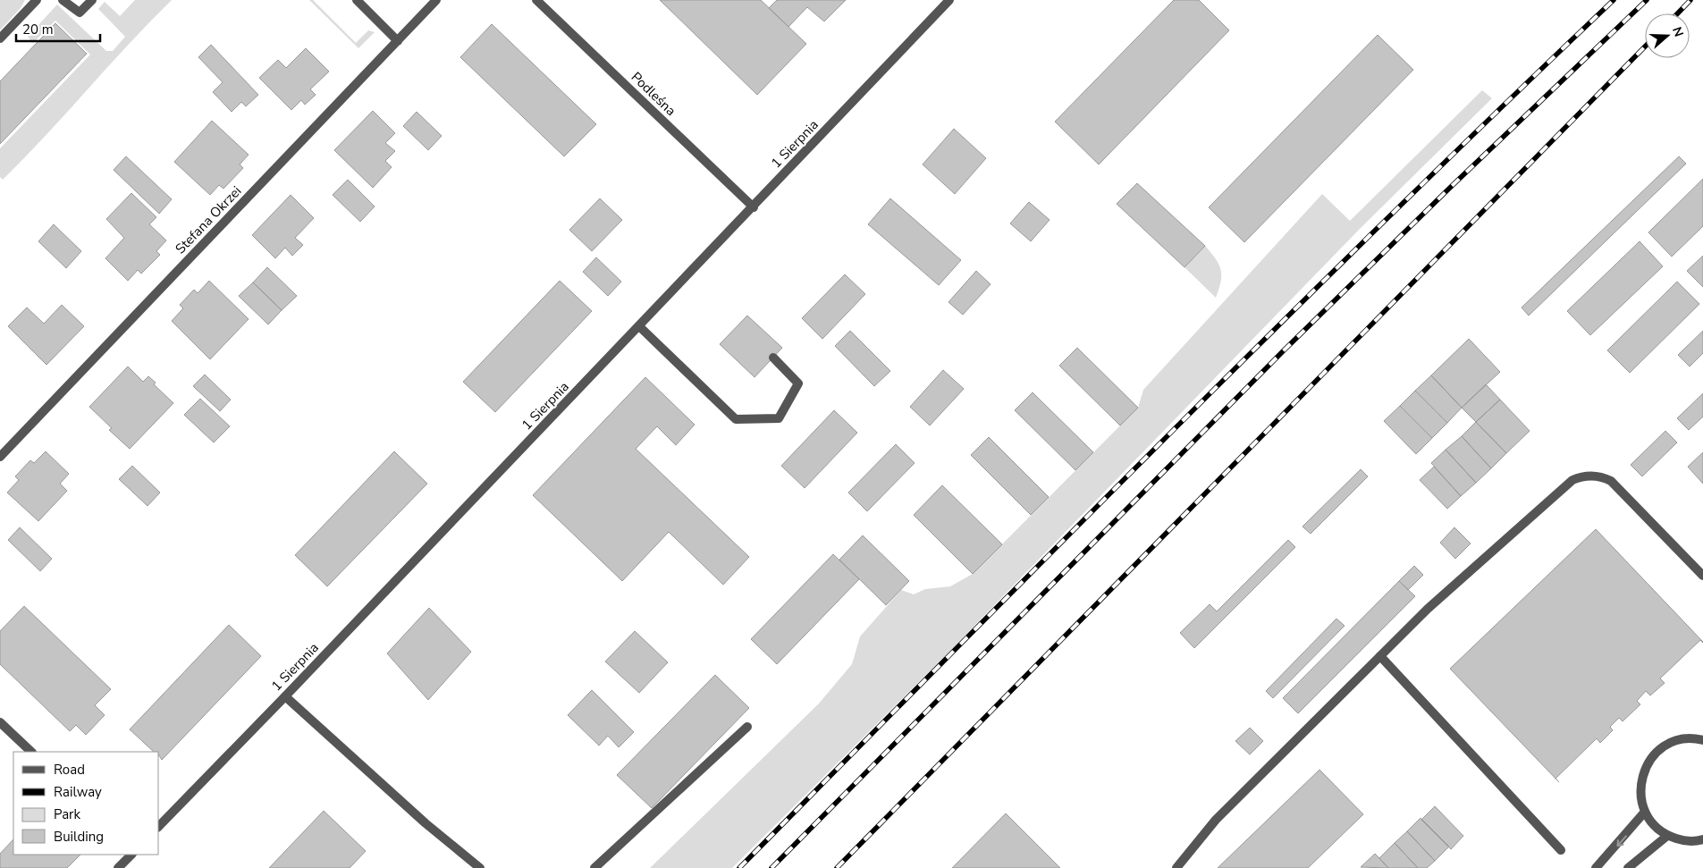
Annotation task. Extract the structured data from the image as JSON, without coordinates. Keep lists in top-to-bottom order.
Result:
{
  "streets": {
    "street": ["Podleśna", "1 Sierpnia", "Stefana Okrzei"]
  },
  "crossings": [
    ["Podleśna", "1 Sierpnia"]
  ],
  "legend": [
    "Road",
    "Railway",
    "Park",
    "Building"
  ],
  "scale_bar": "20 m",
  "north": "right"
}
